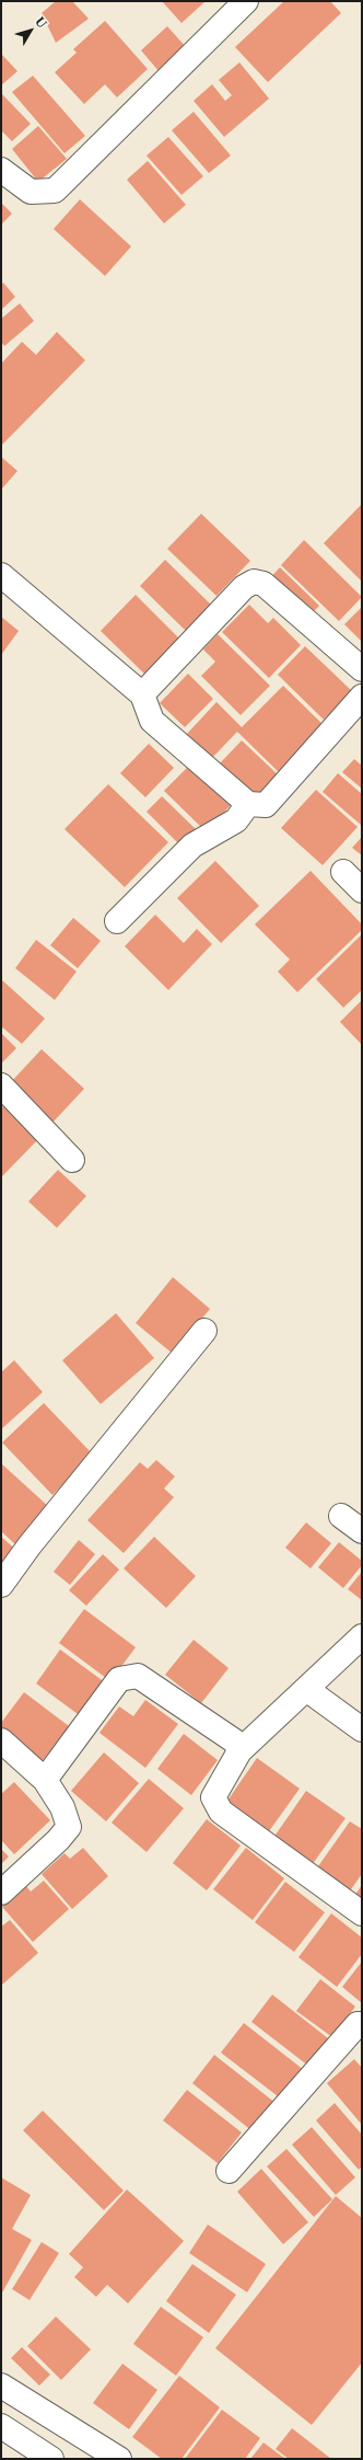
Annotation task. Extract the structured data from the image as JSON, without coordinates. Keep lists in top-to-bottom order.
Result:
{
  "north": "top right"
}
